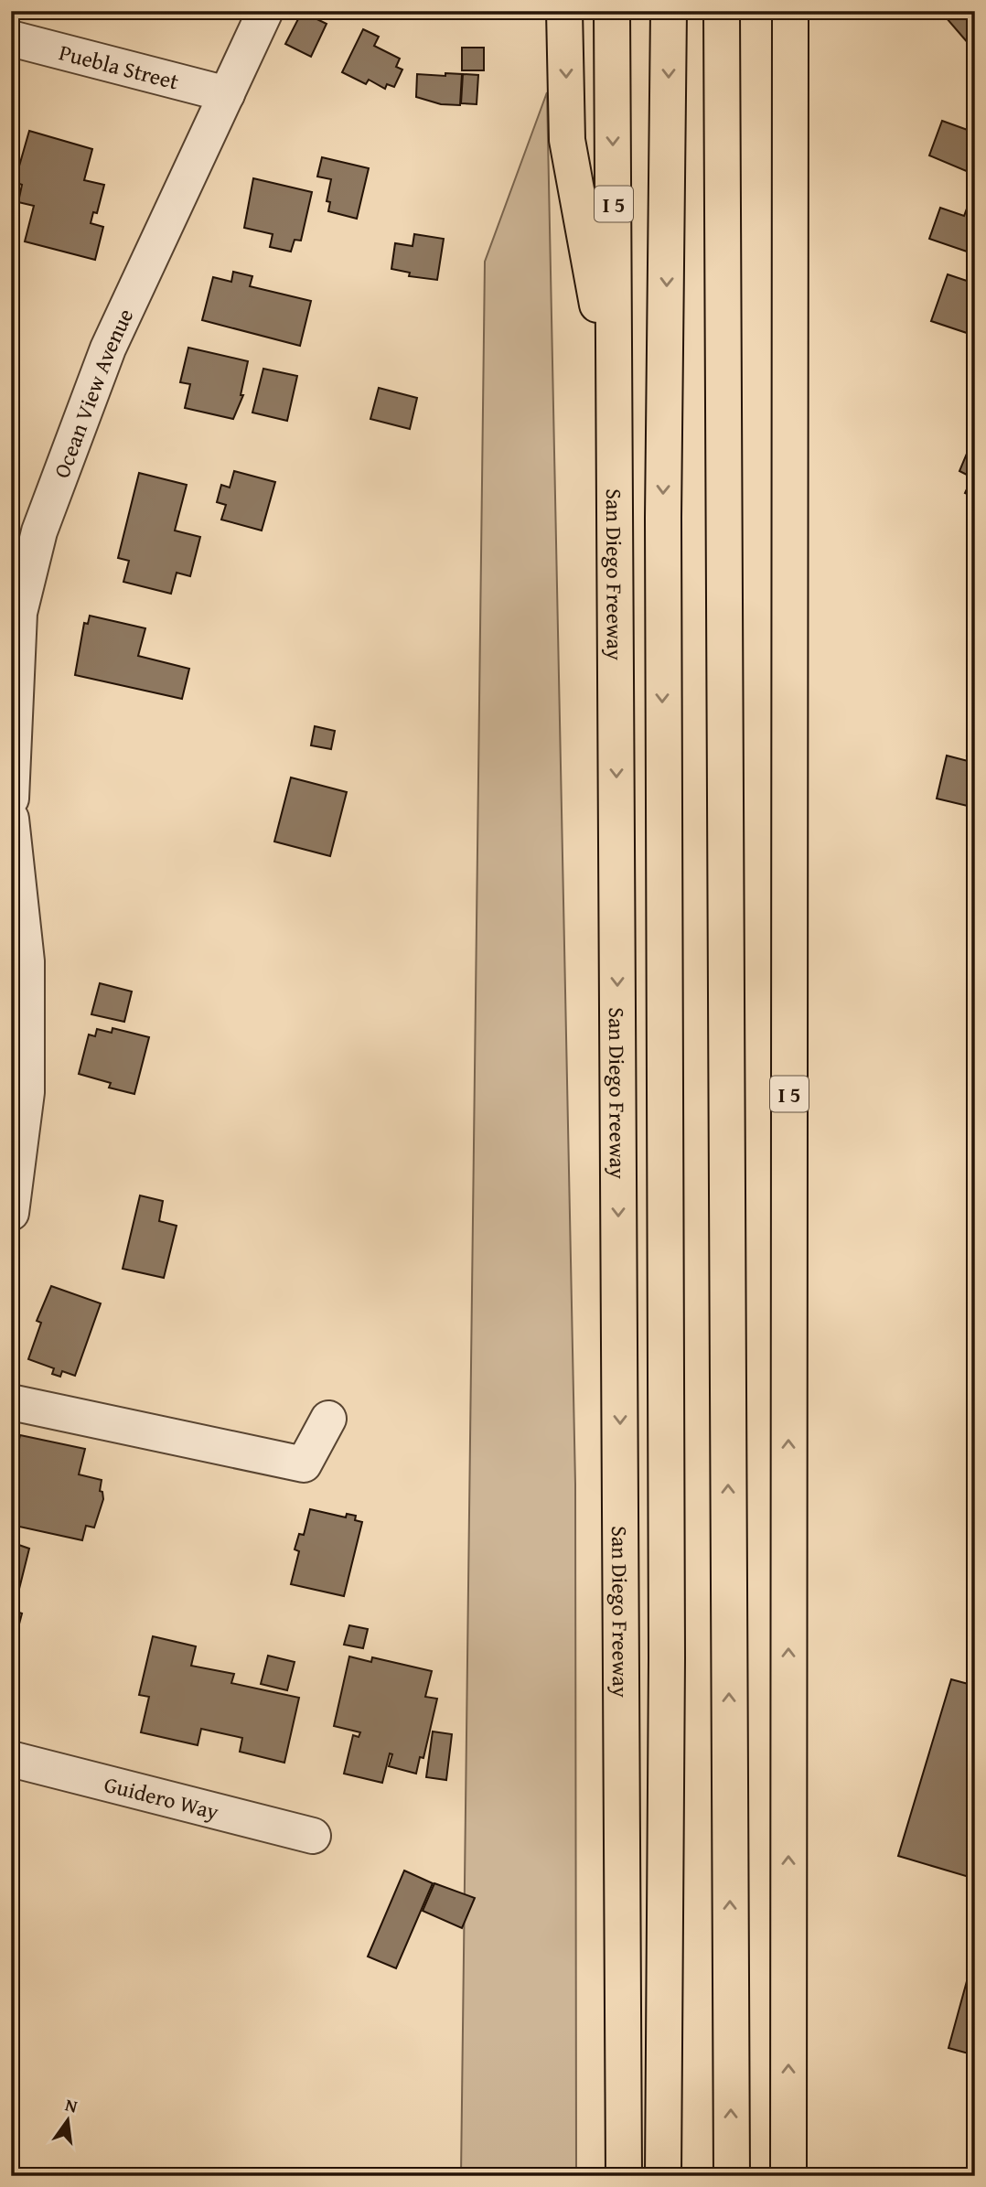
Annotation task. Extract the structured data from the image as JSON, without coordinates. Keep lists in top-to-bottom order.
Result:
{
  "streets": {
    "highway": ["I 5", "San Diego Freeway"],
    "street": ["Puebla Street", "Ocean View Avenue", "Guidero Way"]
  },
  "crossings": [
    ["Puebla Street", "Ocean View Avenue"]
  ],
  "north": "top"
}
